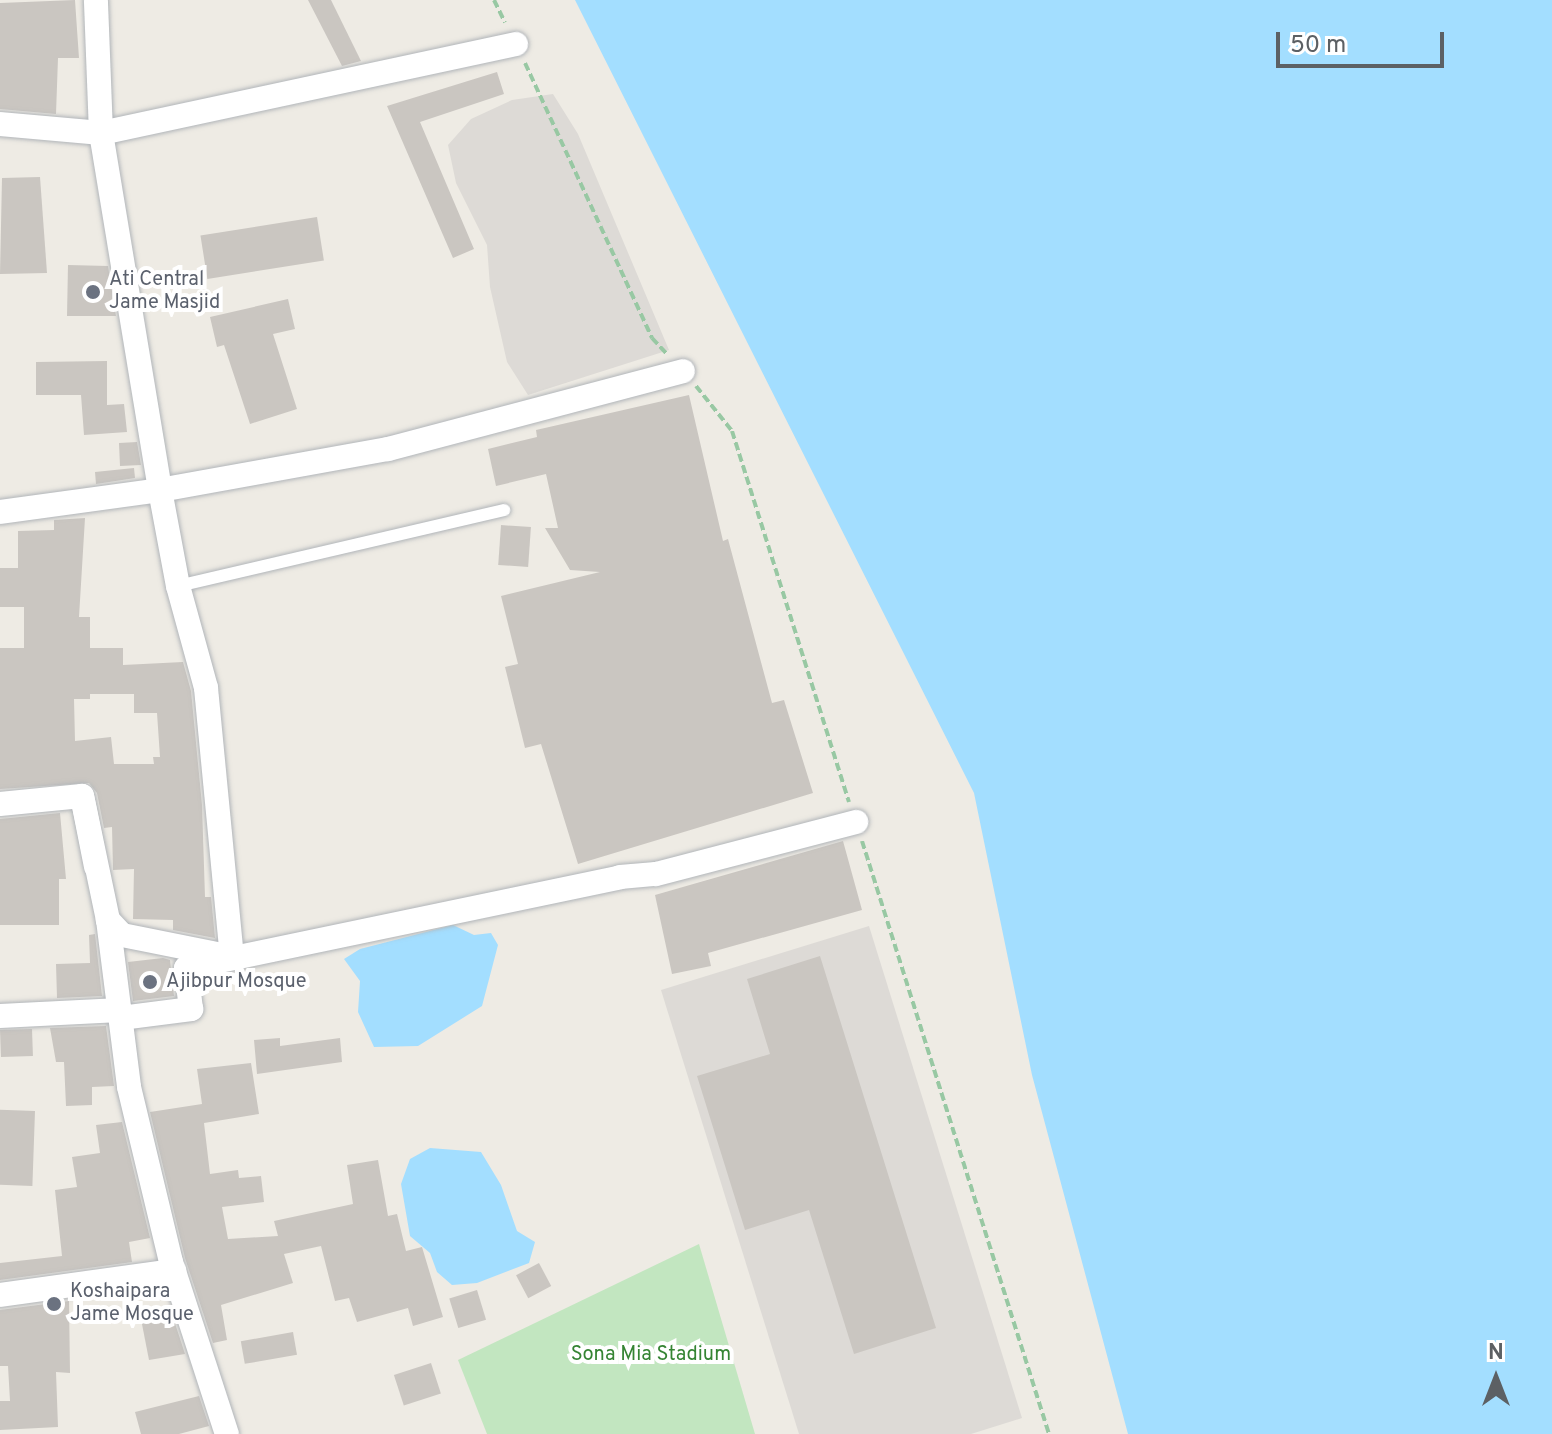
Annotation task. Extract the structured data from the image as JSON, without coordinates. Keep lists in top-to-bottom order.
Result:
{
  "parks": ["Sona Mia Stadium"],
  "places": ["Ati Central Jame Masjid", "Ajibpur Mosque", "Koshaipara Jame Mosque"],
  "scale_bar": "50 m",
  "north": "top"
}
